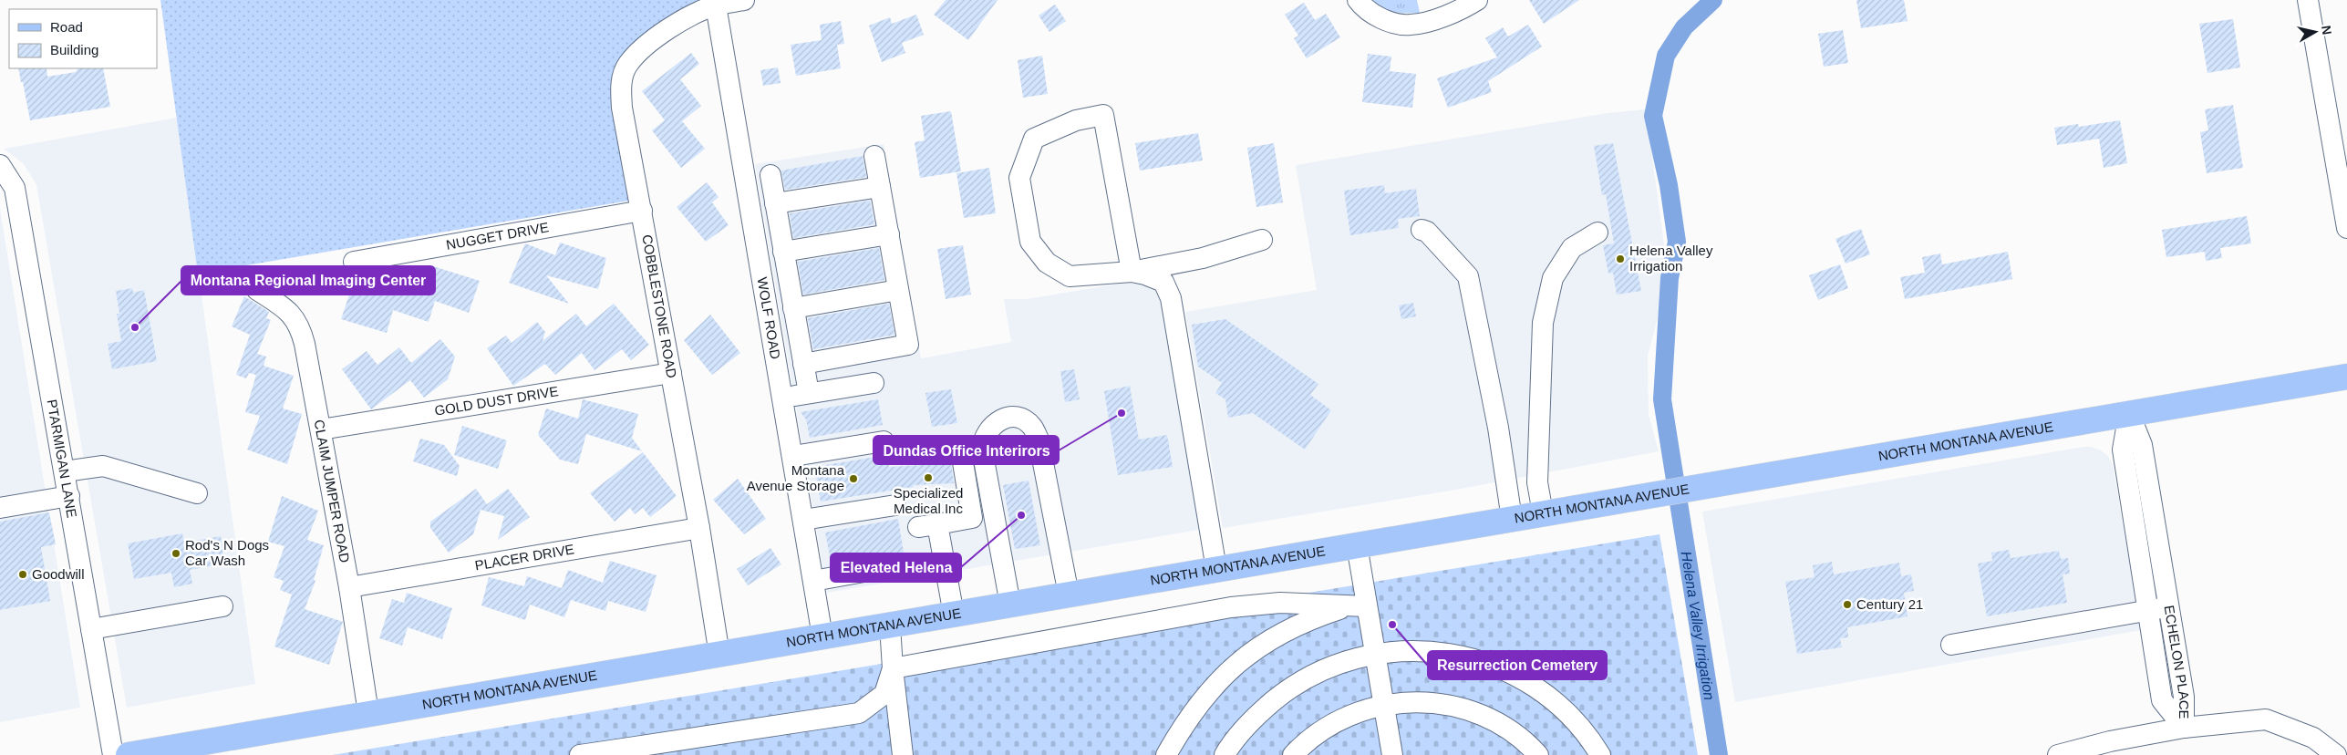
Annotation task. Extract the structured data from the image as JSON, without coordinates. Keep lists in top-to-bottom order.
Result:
{
  "streets": {
    "main road": ["NORTH MONTANA AVENUE"],
    "street": [
      "NUGGET DRIVE",
      "COBBLESTONE ROAD",
      "WOLF ROAD",
      "GOLD DUST DRIVE",
      "PTARMIGAN LANE",
      "CLAIM JUMPER ROAD",
      "PLACER DRIVE",
      "ECHELON PLACE"
    ]
  },
  "crossings": [
    ["NUGGET DRIVE", "COBBLESTONE ROAD"],
    ["COBBLESTONE ROAD", "WOLF ROAD"],
    ["COBBLESTONE ROAD", "GOLD DUST DRIVE"],
    ["COBBLESTONE ROAD", "NORTH MONTANA AVENUE"],
    ["COBBLESTONE ROAD", "PLACER DRIVE"],
    ["WOLF ROAD", "NORTH MONTANA AVENUE"],
    ["GOLD DUST DRIVE", "CLAIM JUMPER ROAD"],
    ["NORTH MONTANA AVENUE", "CLAIM JUMPER ROAD"],
    ["NORTH MONTANA AVENUE", "ECHELON PLACE"],
    ["CLAIM JUMPER ROAD", "PLACER DRIVE"]
  ],
  "water": ["Helena Valley Irrigation"],
  "places": [
    "Helena Valley Irrigation",
    "Montana Regional Imaging Center",
    "Dundas Office Interirors",
    "Specialized Medical Inc",
    "Montana Avenue Storage",
    "Elevated Helena",
    "Rod's N Dogs Car Wash",
    "Goodwill",
    "Century 21",
    "Resurrection Cemetery"
  ],
  "legend": ["Road", "Building"],
  "north": "right"
}
